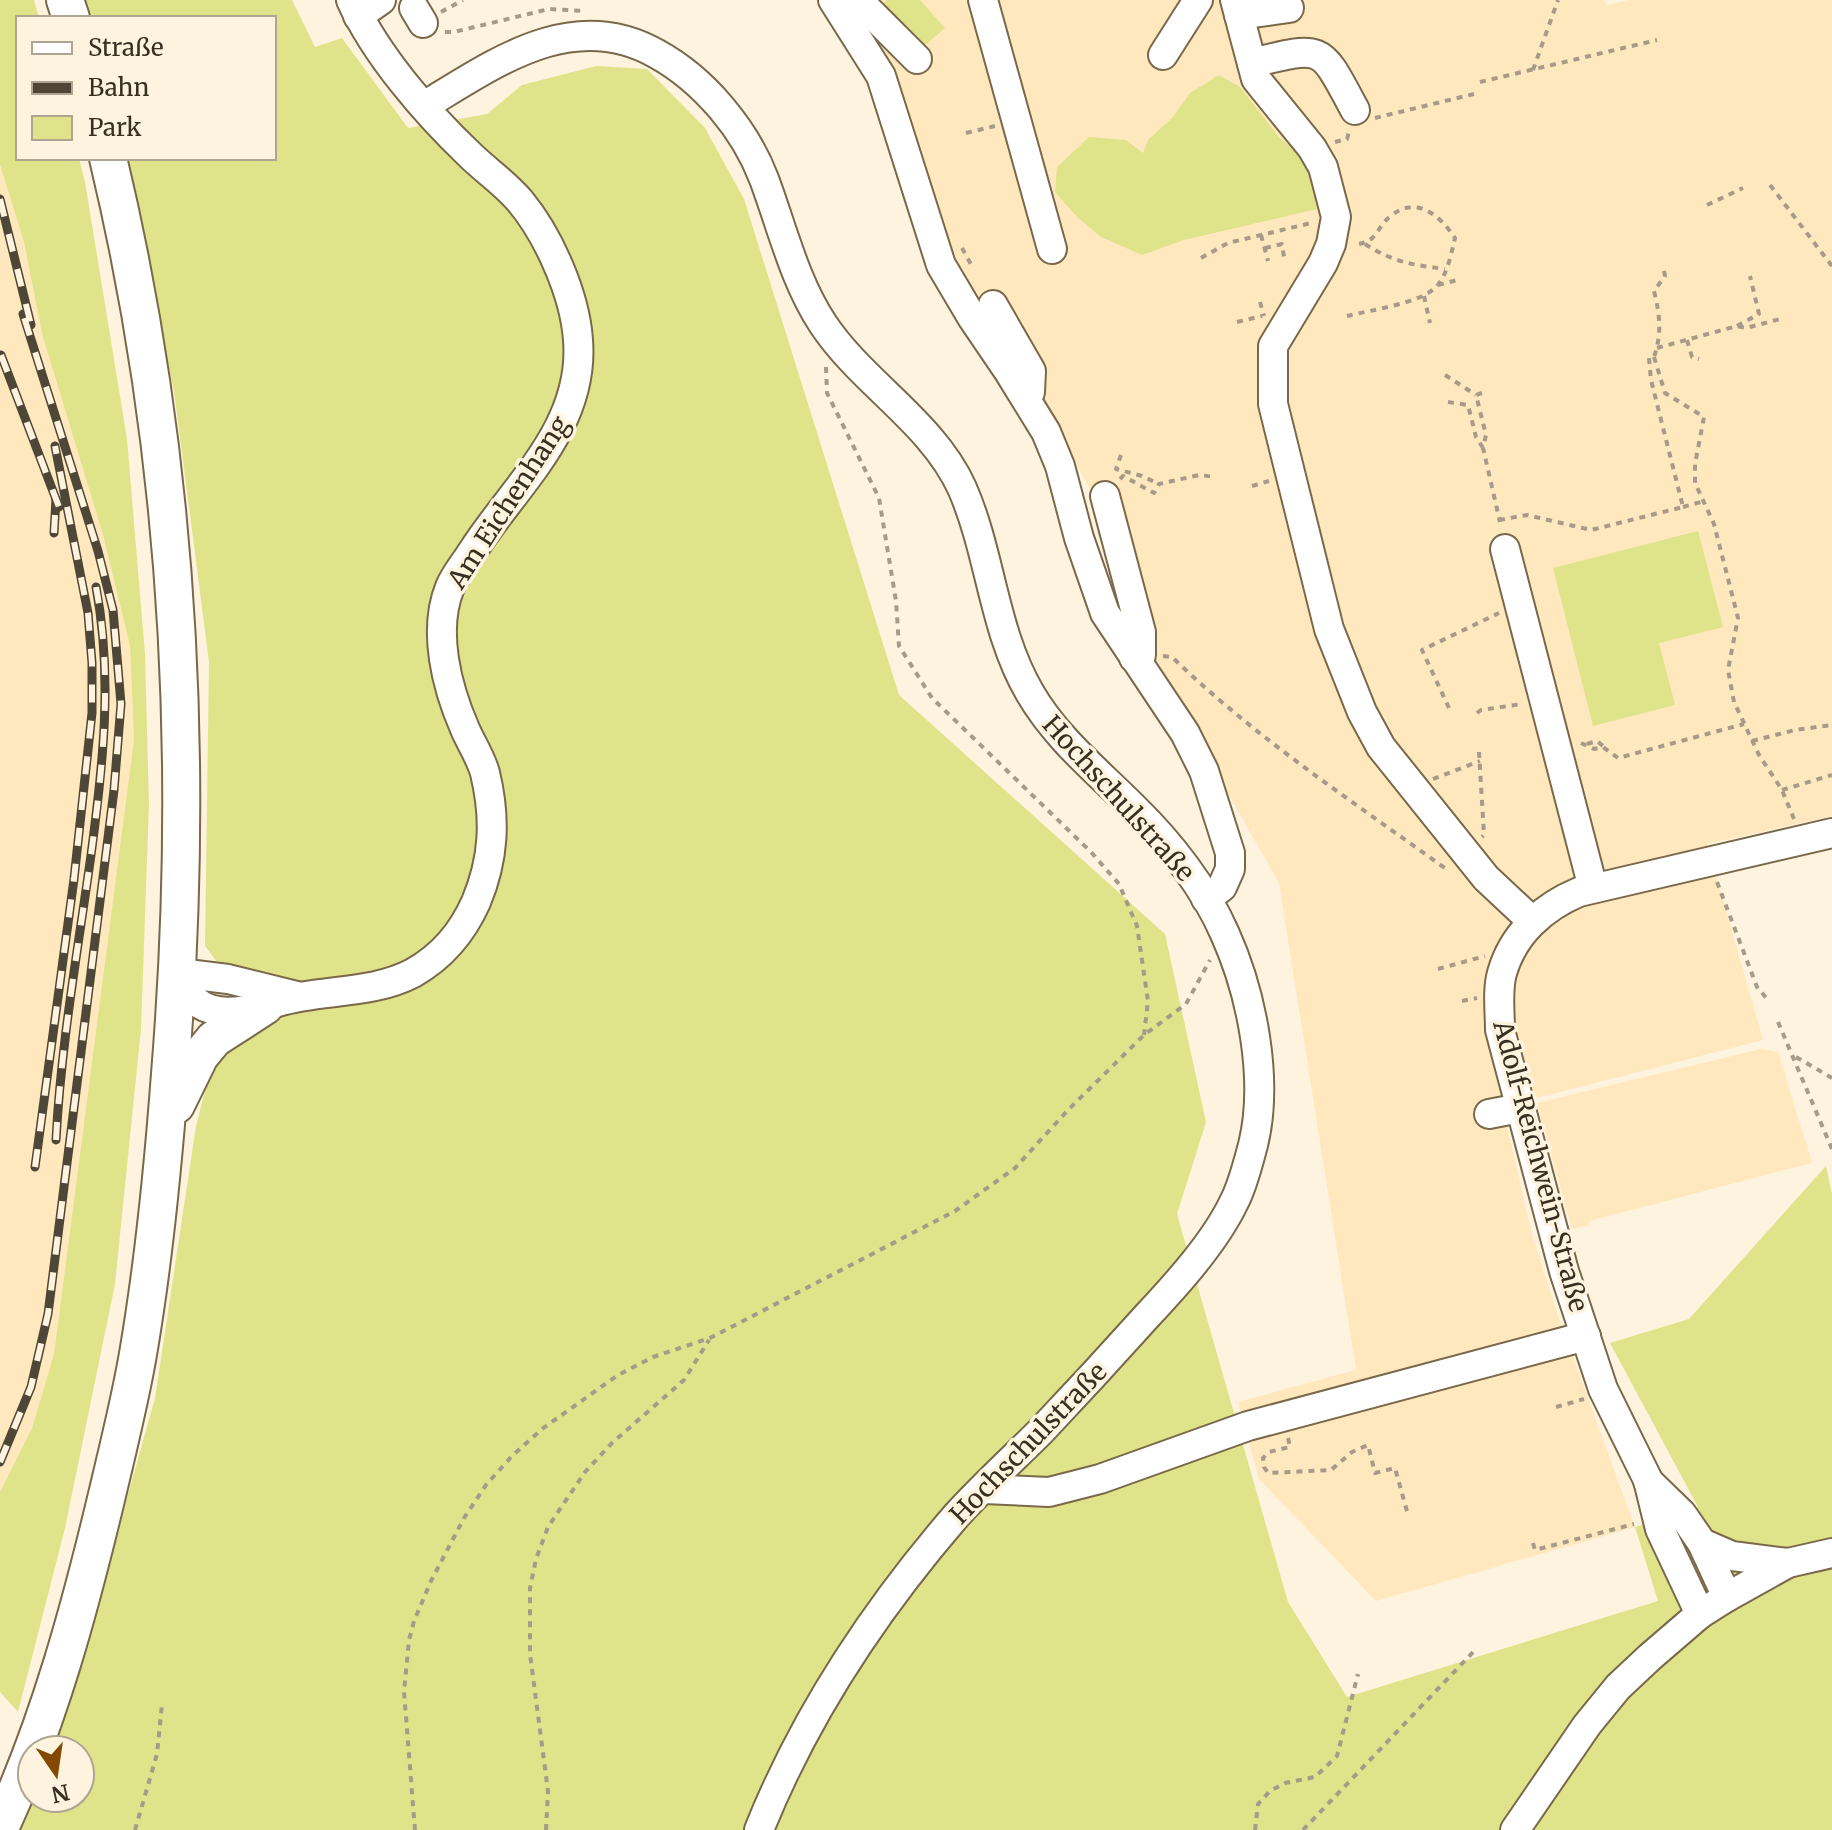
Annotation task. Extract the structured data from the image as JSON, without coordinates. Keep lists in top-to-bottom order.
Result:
{
  "streets": {
    "street": ["Am Eichenhang", "Hochschulstraße", "Adolf-Reichwein-Straße"]
  },
  "crossings": [
    ["Am Eichenhang", "Hochschulstraße"]
  ],
  "legend": ["Straße", "Bahn", "Park"],
  "north": "bottom"
}
